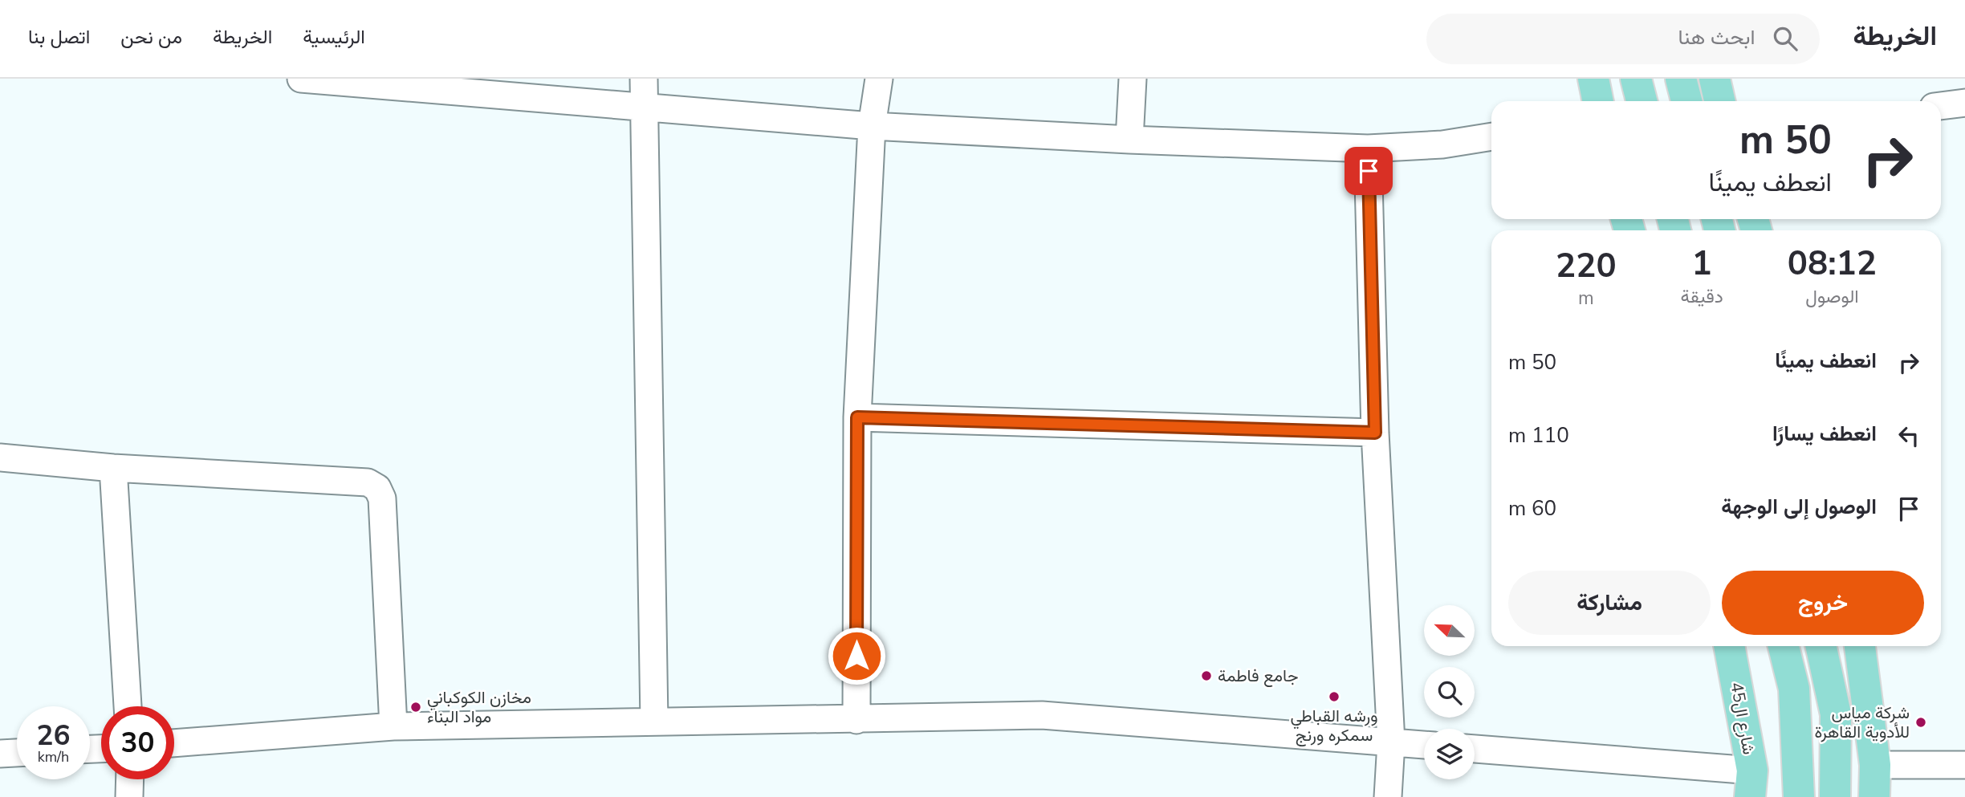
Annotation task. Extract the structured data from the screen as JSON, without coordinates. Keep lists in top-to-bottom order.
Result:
{
  "streets": {
    "main road": ["شارع ال45"]
  },
  "places": [
    "جامع فاطمة",
    "ورشه القباطي سمكره ورنج",
    "مخازن الكوكباني مواد البناء",
    "شركة مياس للأدوية القاهرة"
  ],
  "north": "top left",
  "page": {
    "header": "الخريطة",
    "search": "ابحث هنا",
    "nav": [
      "الرئيسية",
      "الخريطة",
      "من نحن",
      "اتصل بنا"
    ],
    "turn": ["50 m", "انعطف يمينًا"],
    "eta": [
      "08:12",
      "الوصول",
      "1",
      "دقيقة",
      "220",
      "m"
    ],
    "list": [
      {
        "name": "انعطف يمينًا",
        "value": "50 m"
      },
      {
        "name": "انعطف يسارًا",
        "value": "110 m"
      },
      {
        "name": "الوصول إلى الوجهة",
        "value": "60 m"
      }
    ],
    "buttons": ["خروج", "مشاركة"],
    "speed": "26 km/h",
    "limit": "30"
  }
}
